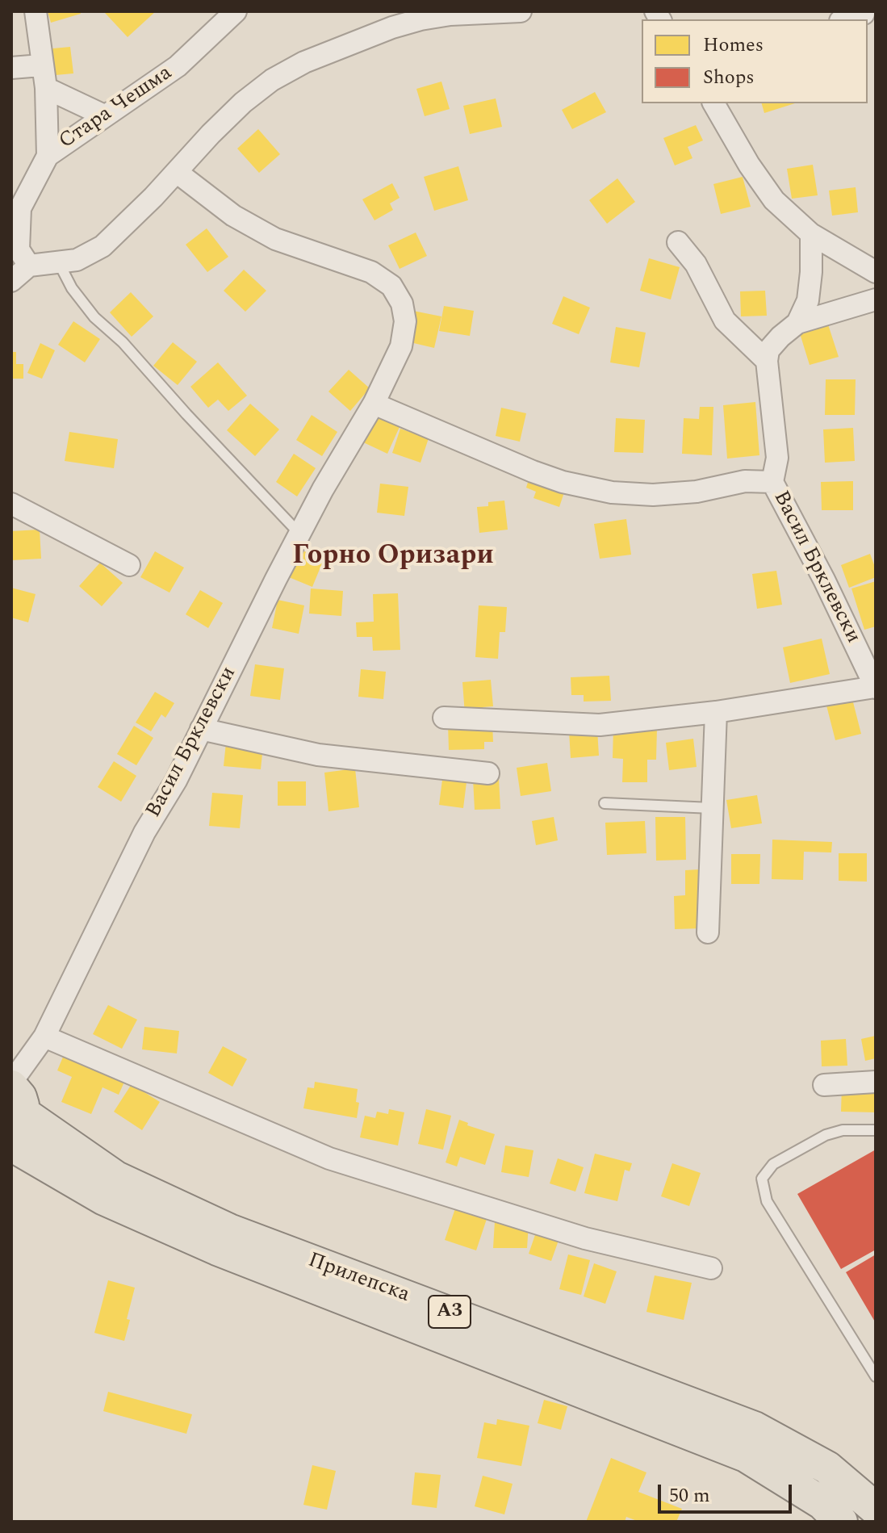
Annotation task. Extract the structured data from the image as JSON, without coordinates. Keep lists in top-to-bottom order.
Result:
{
  "streets": {
    "main road": ["Прилепска", "A3"],
    "street": ["Стара Чешма", "Васил Брклевски"]
  },
  "crossings": [
    ["Васил Брклевски", "Прилепска"]
  ],
  "districts": ["Горно Оризари"],
  "legend": ["Homes", "Shops"],
  "scale_bar": "50 m"
}
